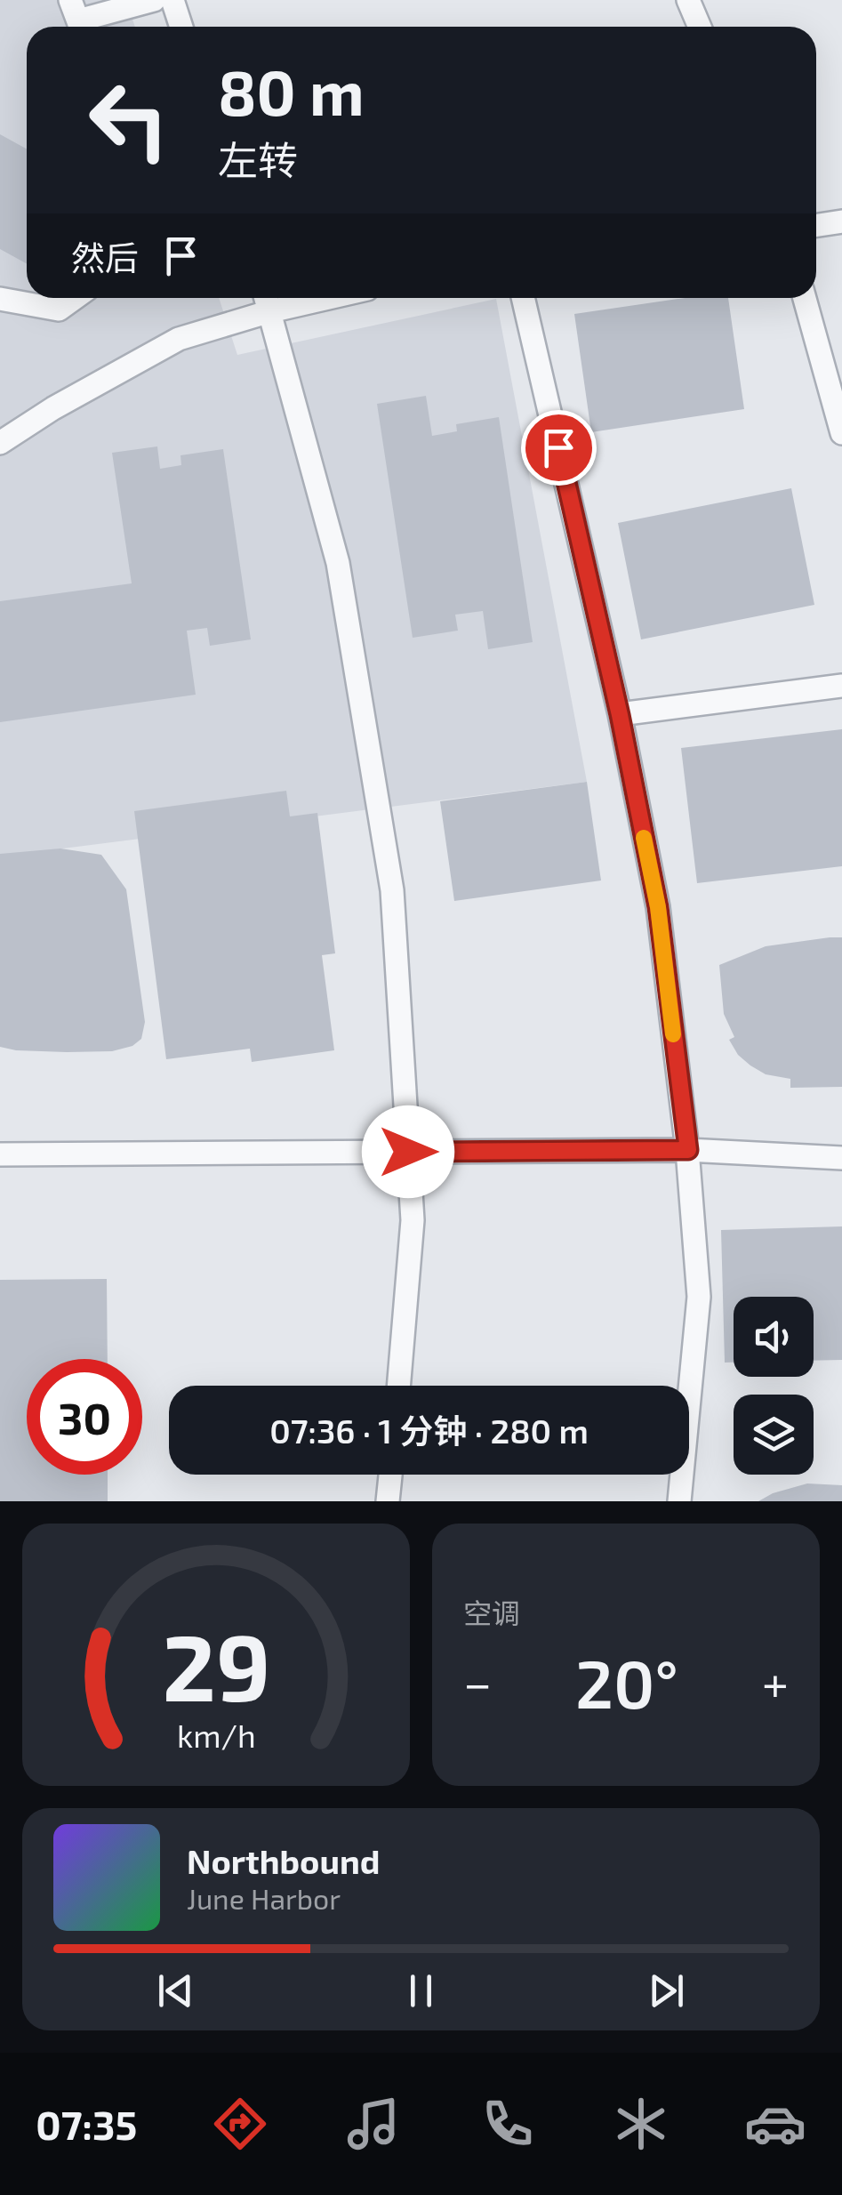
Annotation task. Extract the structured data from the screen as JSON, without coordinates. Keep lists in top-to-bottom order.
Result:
{
  "page": {
    "turn": ["80 m", "左转"],
    "then": "然后",
    "limit": "30",
    "trip": "07:36 · 1 分钟 · 280 m",
    "tile": "空调",
    "heat": ["−", "20°", "+"],
    "song": ["Northbound", "June Harbor"],
    "tabs": "07:35",
    "gauge": ["29", "km/h"]
  }
}
